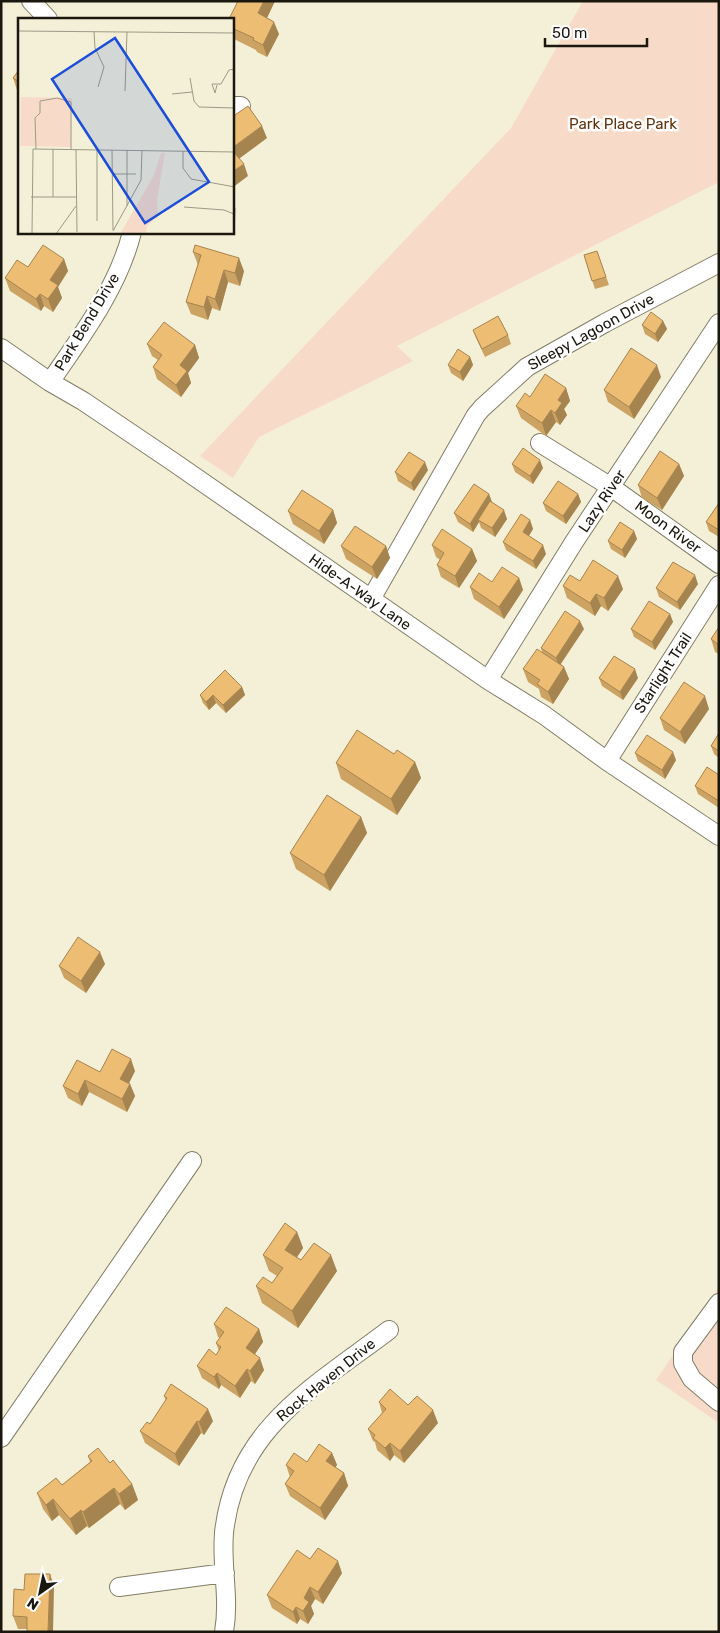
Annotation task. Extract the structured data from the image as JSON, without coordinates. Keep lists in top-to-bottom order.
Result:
{
  "streets": {
    "street": [
      "Park Bend Drive",
      "Sleepy Lagoon Drive",
      "Lazy River",
      "Moon River",
      "Hide-A-Way Lane",
      "Starlight Trail",
      "Rock Haven Drive"
    ]
  },
  "crossings": [
    ["Park Bend Drive", "Hide-A-Way Lane"],
    ["Sleepy Lagoon Drive", "Hide-A-Way Lane"],
    ["Lazy River", "Moon River"],
    ["Lazy River", "Hide-A-Way Lane"],
    ["Hide-A-Way Lane", "Starlight Trail"]
  ],
  "parks": ["Park Place Park"],
  "scale_bar": "50 m",
  "north": "bottom left"
}
